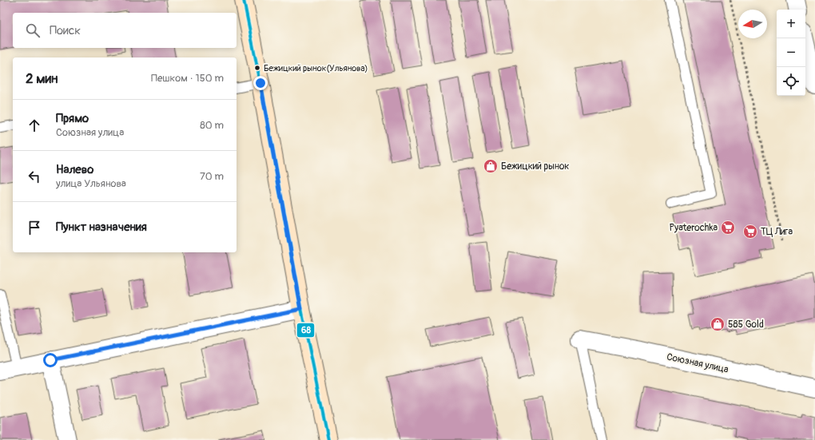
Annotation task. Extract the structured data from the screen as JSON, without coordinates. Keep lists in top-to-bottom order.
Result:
{
  "streets": {
    "street": ["Союзная улица"]
  },
  "places": {
    "other": ["Бежицкий рынок(Ульянова)"],
    "shop": ["Бежицкий рынок", "585 Gold"],
    "supermarket": ["Pyaterochka", "ТЦ Лига"]
  },
  "lines": ["transit line 68"],
  "north": "left",
  "page": {
    "map_buttons": ["+", "−"],
    "search": "Поиск",
    "heading": ["2 мин", "Пешком · 150 m"],
    "list": [
      ["Прямо", "Союзная улица", "80 m"],
      ["Налево", "улица Ульянова", "70 m"],
      "Пункт назначения"
    ]
  }
}
